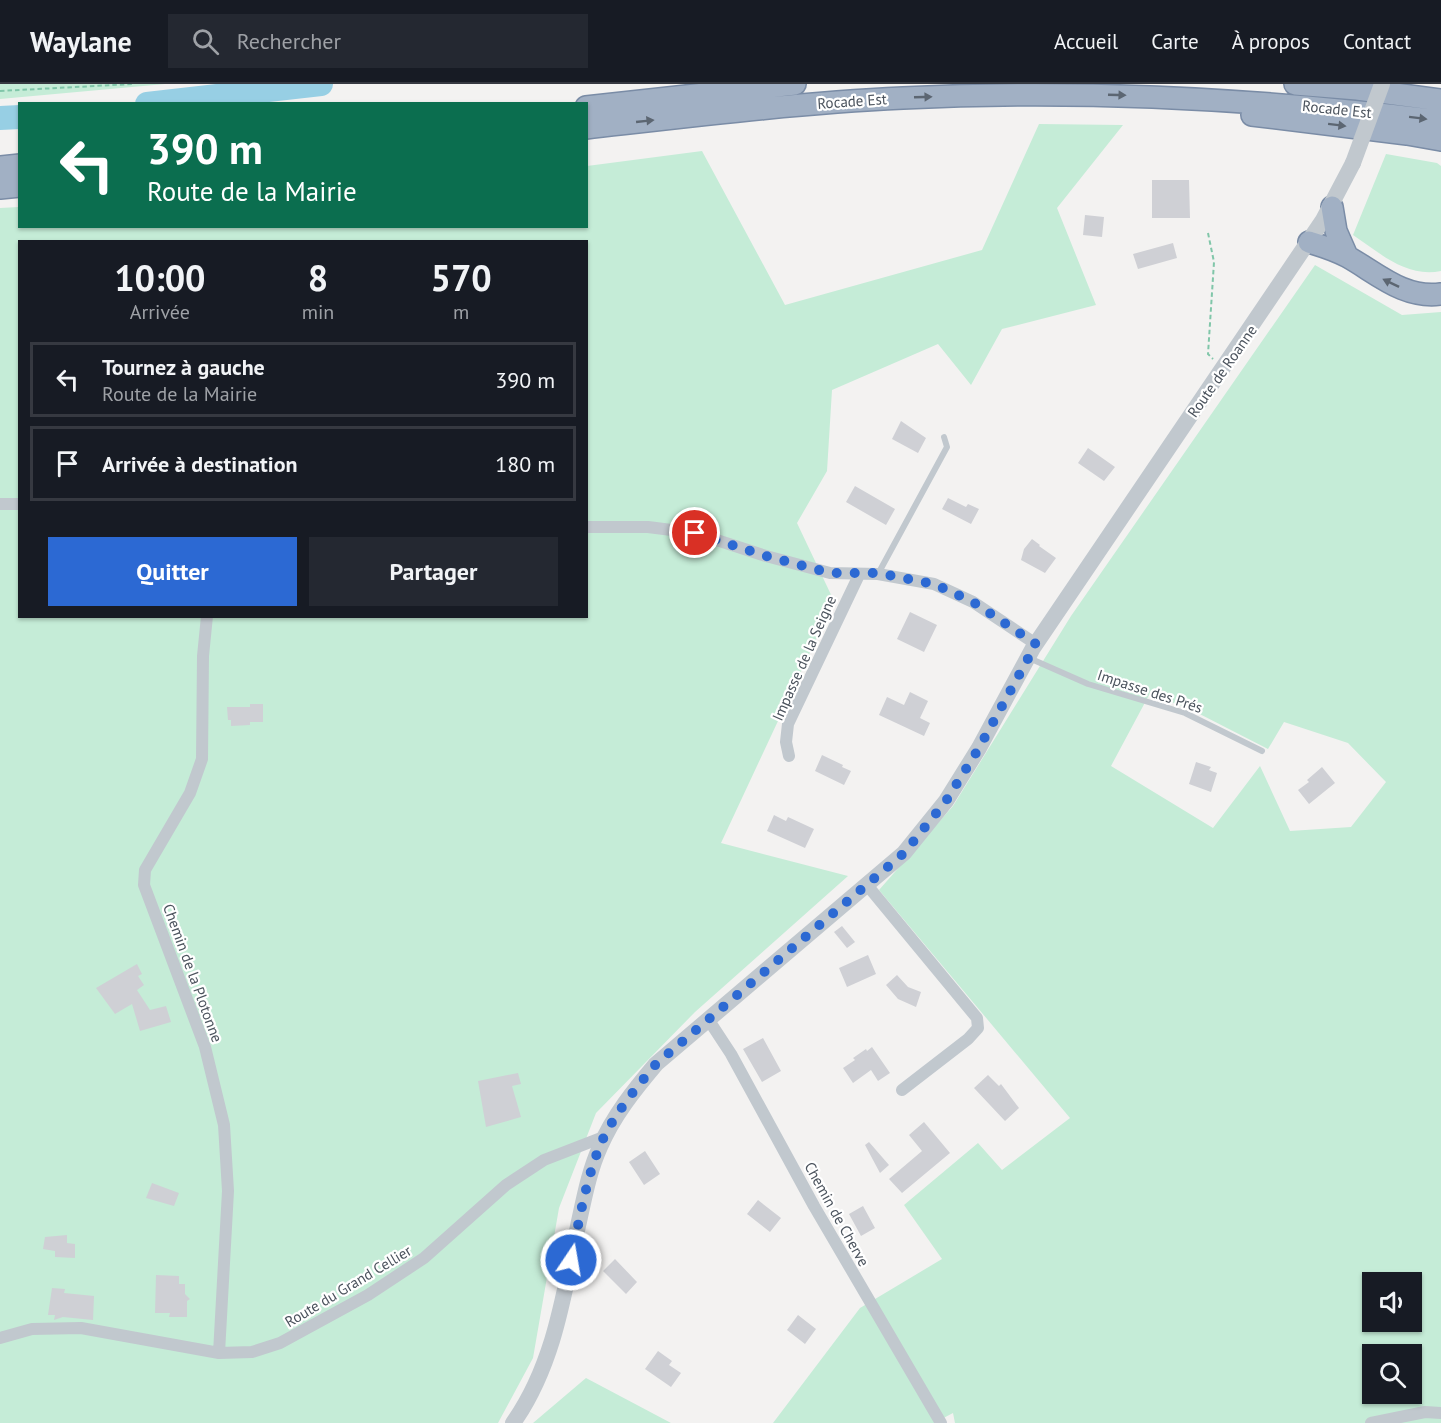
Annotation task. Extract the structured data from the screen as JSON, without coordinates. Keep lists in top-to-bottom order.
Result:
{
  "streets": {
    "highway": ["Rocade Est"],
    "street": [
      "Route de Roanne",
      "Impasse de la Seigne",
      "Chemin de la Plotonne",
      "Chemin de Cherve",
      "Route du Grand Cellier"
    ],
    "lane": ["Impasse des Prés"]
  },
  "crossings": [
    ["Route de Roanne", "Impasse des Prés"],
    ["Route de Roanne", "Chemin de Cherve"],
    ["Route de Roanne", "Route du Grand Cellier"],
    ["Chemin de la Plotonne", "Route du Grand Cellier"]
  ],
  "page": {
    "header": "Waylane",
    "search": "Rechercher",
    "nav": [
      "Accueil",
      "Carte",
      "À propos",
      "Contact"
    ],
    "turn": ["390 m", "Route de la Mairie"],
    "eta": [
      "10:00",
      "Arrivée",
      "8",
      "min",
      "570",
      "m"
    ],
    "list": [
      {
        "name": "Tournez à gauche",
        "note": "Route de la Mairie",
        "value": "390 m"
      },
      {
        "name": "Arrivée à destination",
        "value": "180 m"
      }
    ],
    "buttons": ["Quitter", "Partager"]
  }
}
